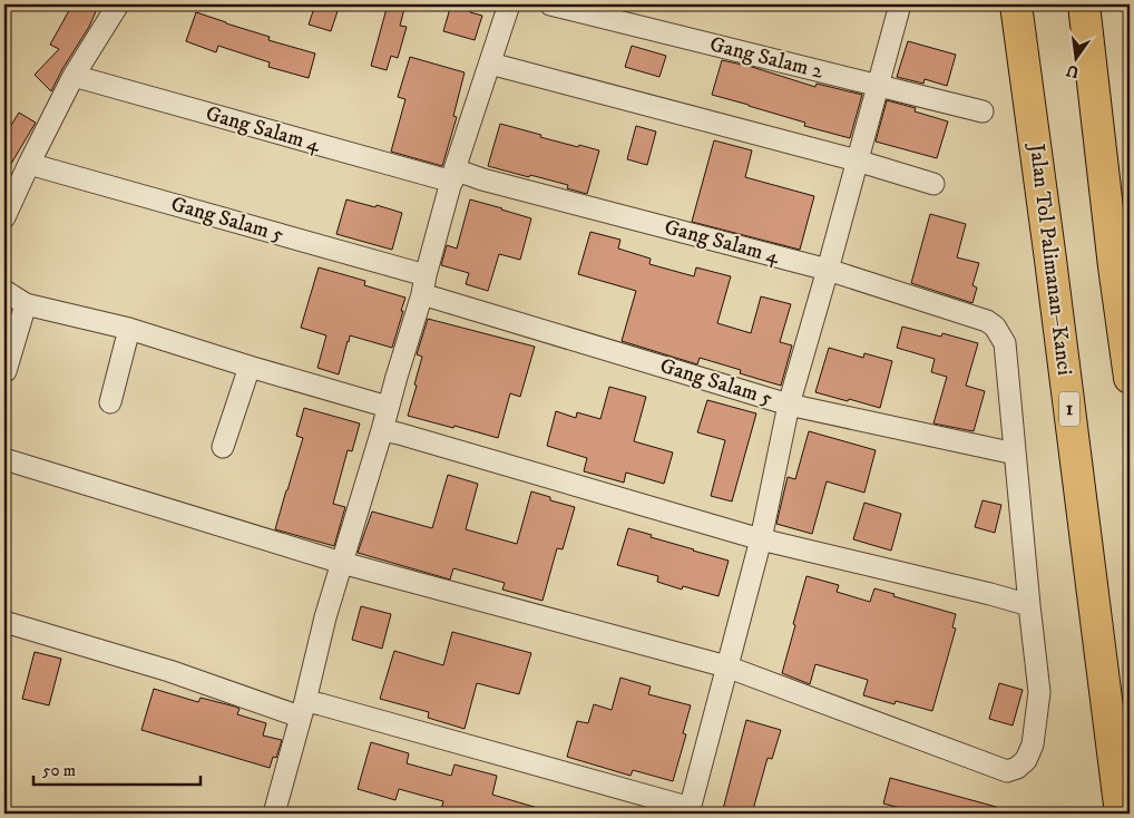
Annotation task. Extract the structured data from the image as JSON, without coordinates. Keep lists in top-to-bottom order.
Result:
{
  "streets": {
    "highway": ["Jalan Tol Palimanan–Kanci", "1"],
    "street": ["Gang Salam 2", "Gang Salam 4", "Gang Salam 5"]
  },
  "crossings": [
    ["Gang Salam 4", "Gang Salam 5"]
  ],
  "scale_bar": "50 m",
  "north": "bottom"
}
